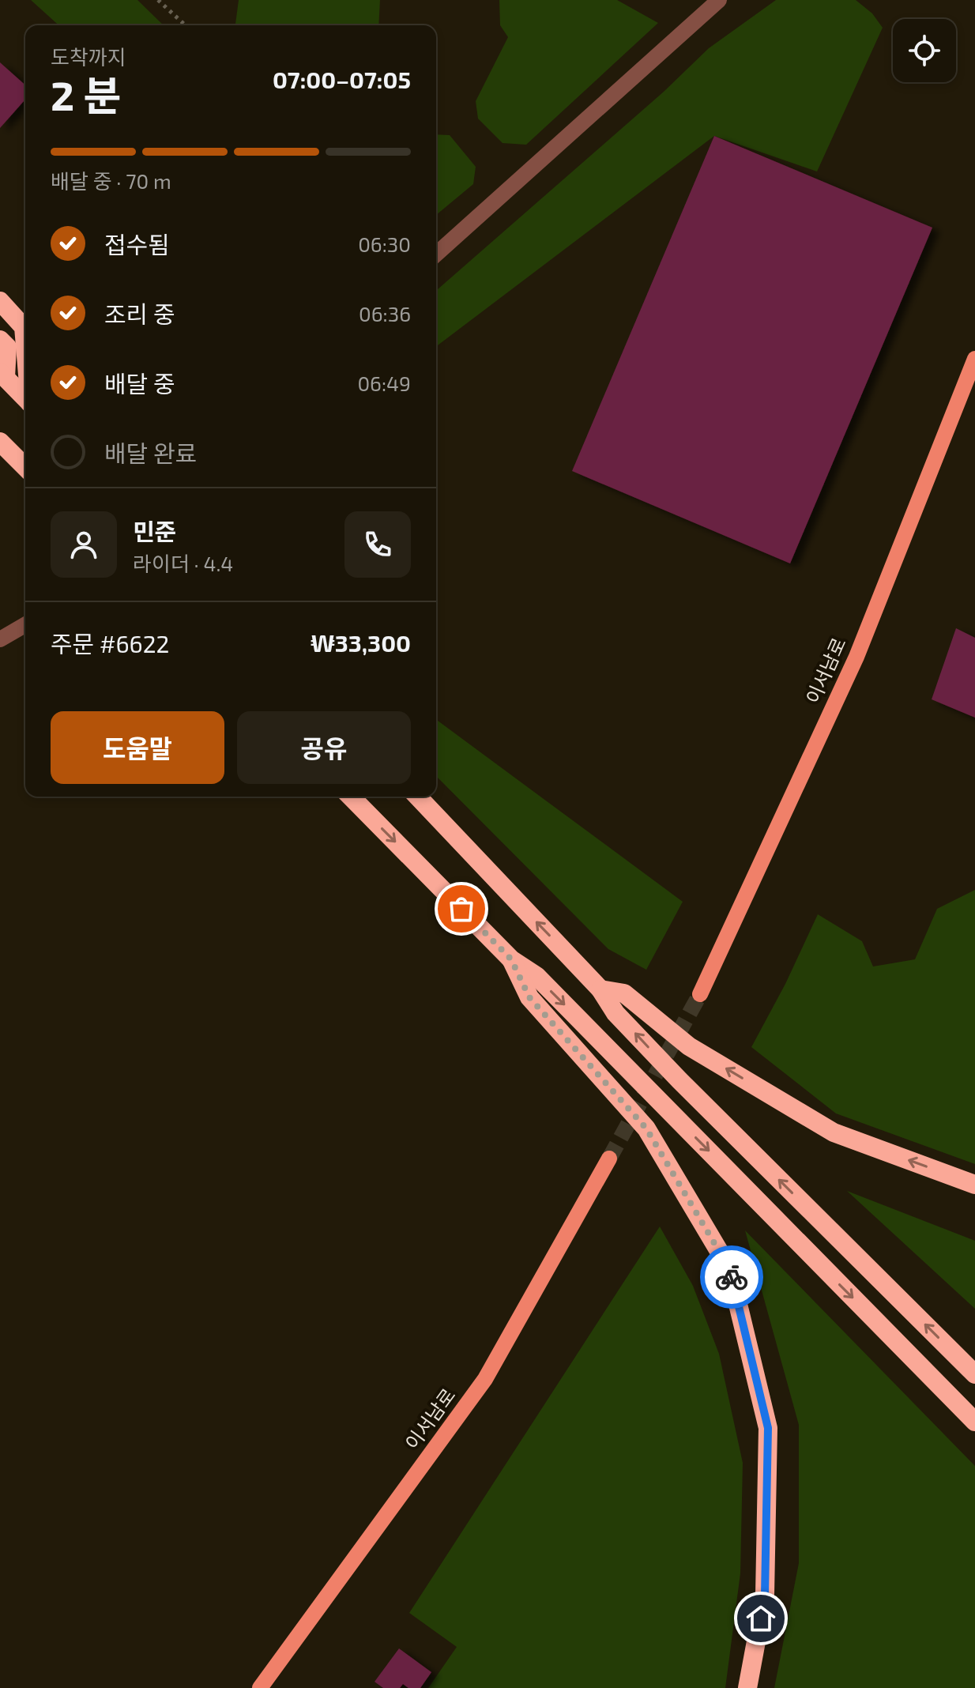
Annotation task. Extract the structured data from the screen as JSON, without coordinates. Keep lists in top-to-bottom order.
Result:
{
  "streets": {
    "main road": ["이서남로"]
  },
  "page": {
    "heading": ["2 분", "도착까지", "07:00–07:05"],
    "panel": [
      "민준",
      "라이더 · 4.4",
      "주문 #6622",
      "₩33,300"
    ],
    "bar": "배달 중 · 70 m",
    "list": [
      ["접수됨", "06:30"],
      ["조리 중", "06:36"],
      ["배달 중", "06:49"],
      "배달 완료"
    ],
    "buttons": ["도움말", "공유"]
  }
}
